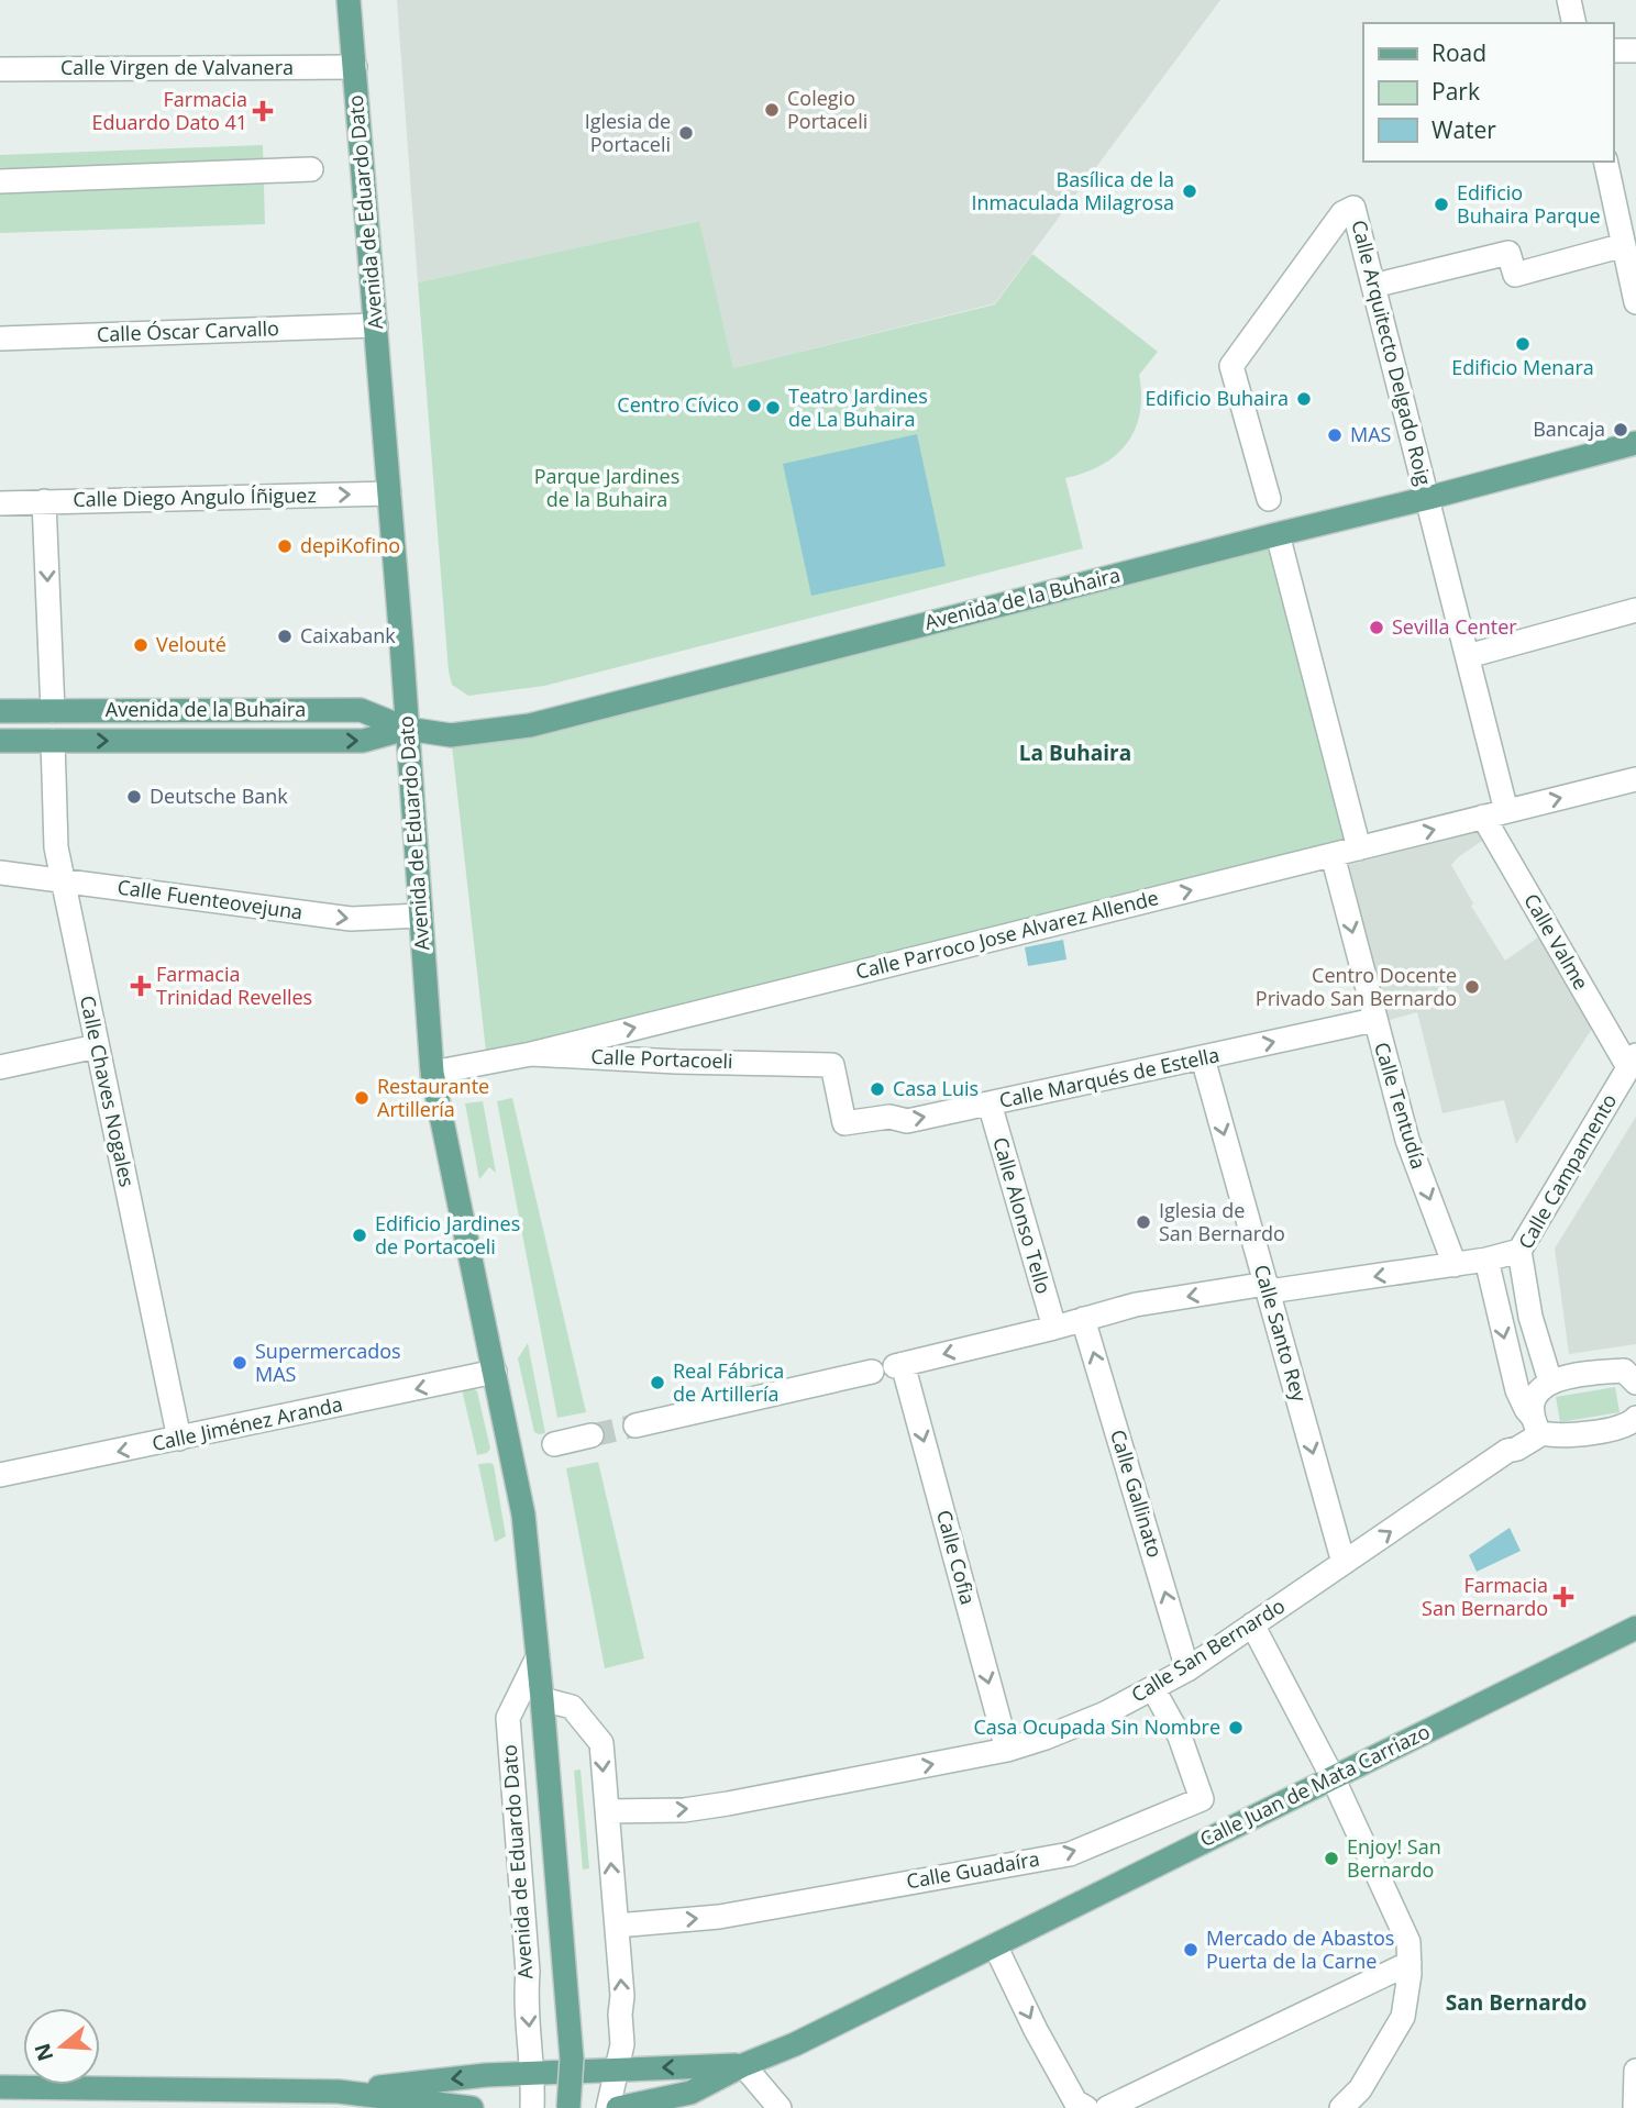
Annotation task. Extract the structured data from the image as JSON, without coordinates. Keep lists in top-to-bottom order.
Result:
{
  "streets": {
    "main road": ["Avenida de Eduardo Dato", "Avenida de la Buhaira", "Calle Juan de Mata Carriazo"],
    "street": [
      "Calle Virgen de Valvanera",
      "Calle Óscar Carvallo",
      "Calle Arquitecto Delgado Roig",
      "Calle Diego Angulo Íñiguez",
      "Calle Fuenteovejuna",
      "Calle Parroco Jose Alvarez Allende",
      "Calle Valme",
      "Calle Portacoeli",
      "Calle Marqués de Estella",
      "Calle Chaves Nogales",
      "Calle Tentudía",
      "Calle Campamento",
      "Calle Alonso Tello",
      "Calle Santo Rey",
      "Calle Jiménez Aranda",
      "Calle Gallinato",
      "Calle Cofia",
      "Calle San Bernardo",
      "Calle Guadaíra"
    ]
  },
  "crossings": [
    ["Calle Virgen de Valvanera", "Avenida de Eduardo Dato"],
    ["Avenida de Eduardo Dato", "Calle Óscar Carvallo"],
    ["Avenida de Eduardo Dato", "Calle Diego Angulo Íñiguez"],
    ["Avenida de Eduardo Dato", "Avenida de la Buhaira"],
    ["Avenida de Eduardo Dato", "Calle Fuenteovejuna"],
    ["Avenida de Eduardo Dato", "Calle Portacoeli"],
    ["Avenida de Eduardo Dato", "Calle Jiménez Aranda"],
    ["Calle Arquitecto Delgado Roig", "Avenida de la Buhaira"],
    ["Calle Arquitecto Delgado Roig", "Calle Parroco Jose Alvarez Allende"],
    ["Avenida de la Buhaira", "Calle Chaves Nogales"],
    ["Calle Fuenteovejuna", "Calle Chaves Nogales"],
    ["Calle Parroco Jose Alvarez Allende", "Calle Valme"],
    ["Calle Parroco Jose Alvarez Allende", "Calle Portacoeli"],
    ["Calle Parroco Jose Alvarez Allende", "Calle Tentudía"],
    ["Calle Valme", "Calle Campamento"],
    ["Calle Portacoeli", "Calle Marqués de Estella"],
    ["Calle Marqués de Estella", "Calle Tentudía"],
    ["Calle Marqués de Estella", "Calle Alonso Tello"],
    ["Calle Marqués de Estella", "Calle Santo Rey"],
    ["Calle Chaves Nogales", "Calle Jiménez Aranda"],
    ["Calle Alonso Tello", "Calle Cofia"],
    ["Calle Santo Rey", "Calle San Bernardo"],
    ["Calle Gallinato", "Calle San Bernardo"],
    ["Calle Cofia", "Calle San Bernardo"],
    ["Calle San Bernardo", "Calle Guadaíra"]
  ],
  "one_way": [
    "Calle Diego Angulo Íñiguez",
    "Calle Fuenteovejuna",
    "Calle Parroco Jose Alvarez Allende",
    "Calle Marqués de Estella",
    "Calle Tentudía",
    "Calle Santo Rey",
    "Calle Jiménez Aranda",
    "Calle Gallinato",
    "Calle San Bernardo",
    "Calle Guadaíra"
  ],
  "districts": ["La Buhaira", "San Bernardo"],
  "parks": ["Parque Jardines de la Buhaira"],
  "places": {
    "other": [
      "Colegio Portaceli",
      "Iglesia de Portaceli",
      "Basílica de la Inmaculada Milagrosa",
      "Edificio Buhaira Parque",
      "Edificio Menara",
      "Edificio Buhaira",
      "Centro Cívico",
      "Teatro Jardines de La Buhaira",
      "Bancaja",
      "MAS",
      "depiKofino",
      "Sevilla Center",
      "Caixabank",
      "Velouté",
      "Deutsche Bank",
      "Centro Docente Privado San Bernardo",
      "Casa Luis",
      "Restaurante Artillería",
      "Iglesia de San Bernardo",
      "Edificio Jardines de Portacoeli",
      "Supermercados MAS",
      "Real Fábrica de Artillería",
      "Casa Ocupada Sin Nombre",
      "Enjoy! San Bernardo",
      "Mercado de Abastos Puerta de la Carne"
    ],
    "health": ["Farmacia Eduardo Dato 41", "Farmacia Trinidad Revelles", "Farmacia San Bernardo"]
  },
  "legend": ["Road", "Park", "Water"],
  "north": "left"
}
